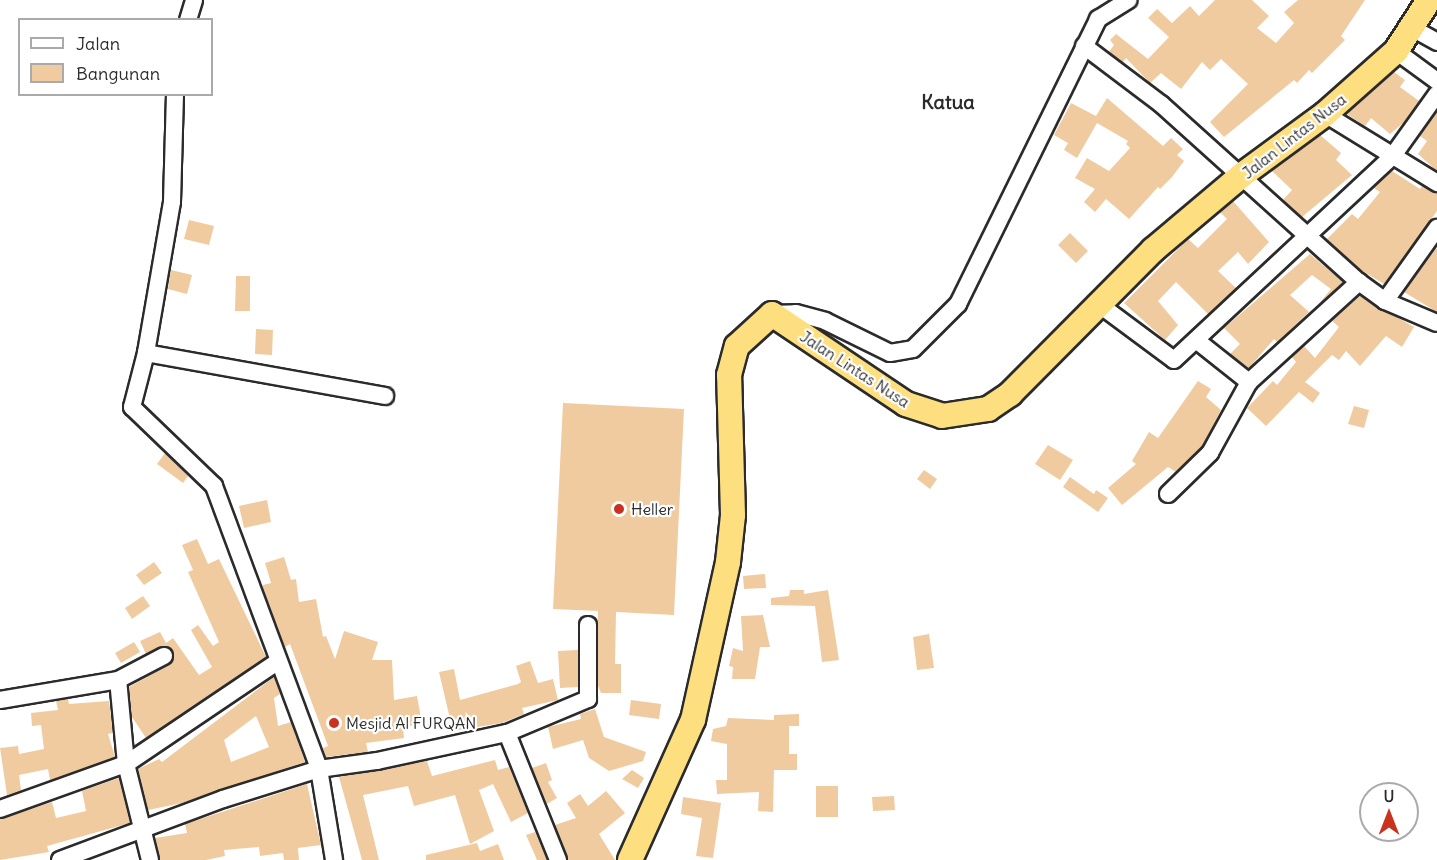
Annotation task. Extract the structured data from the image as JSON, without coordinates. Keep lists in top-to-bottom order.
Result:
{
  "streets": {
    "highway": ["Jalan Lintas Nusa"]
  },
  "districts": ["Katua"],
  "places": ["Heller", "Mesjid Al FURQAN"],
  "legend": ["Jalan", "Bangunan"],
  "north": "top"
}
